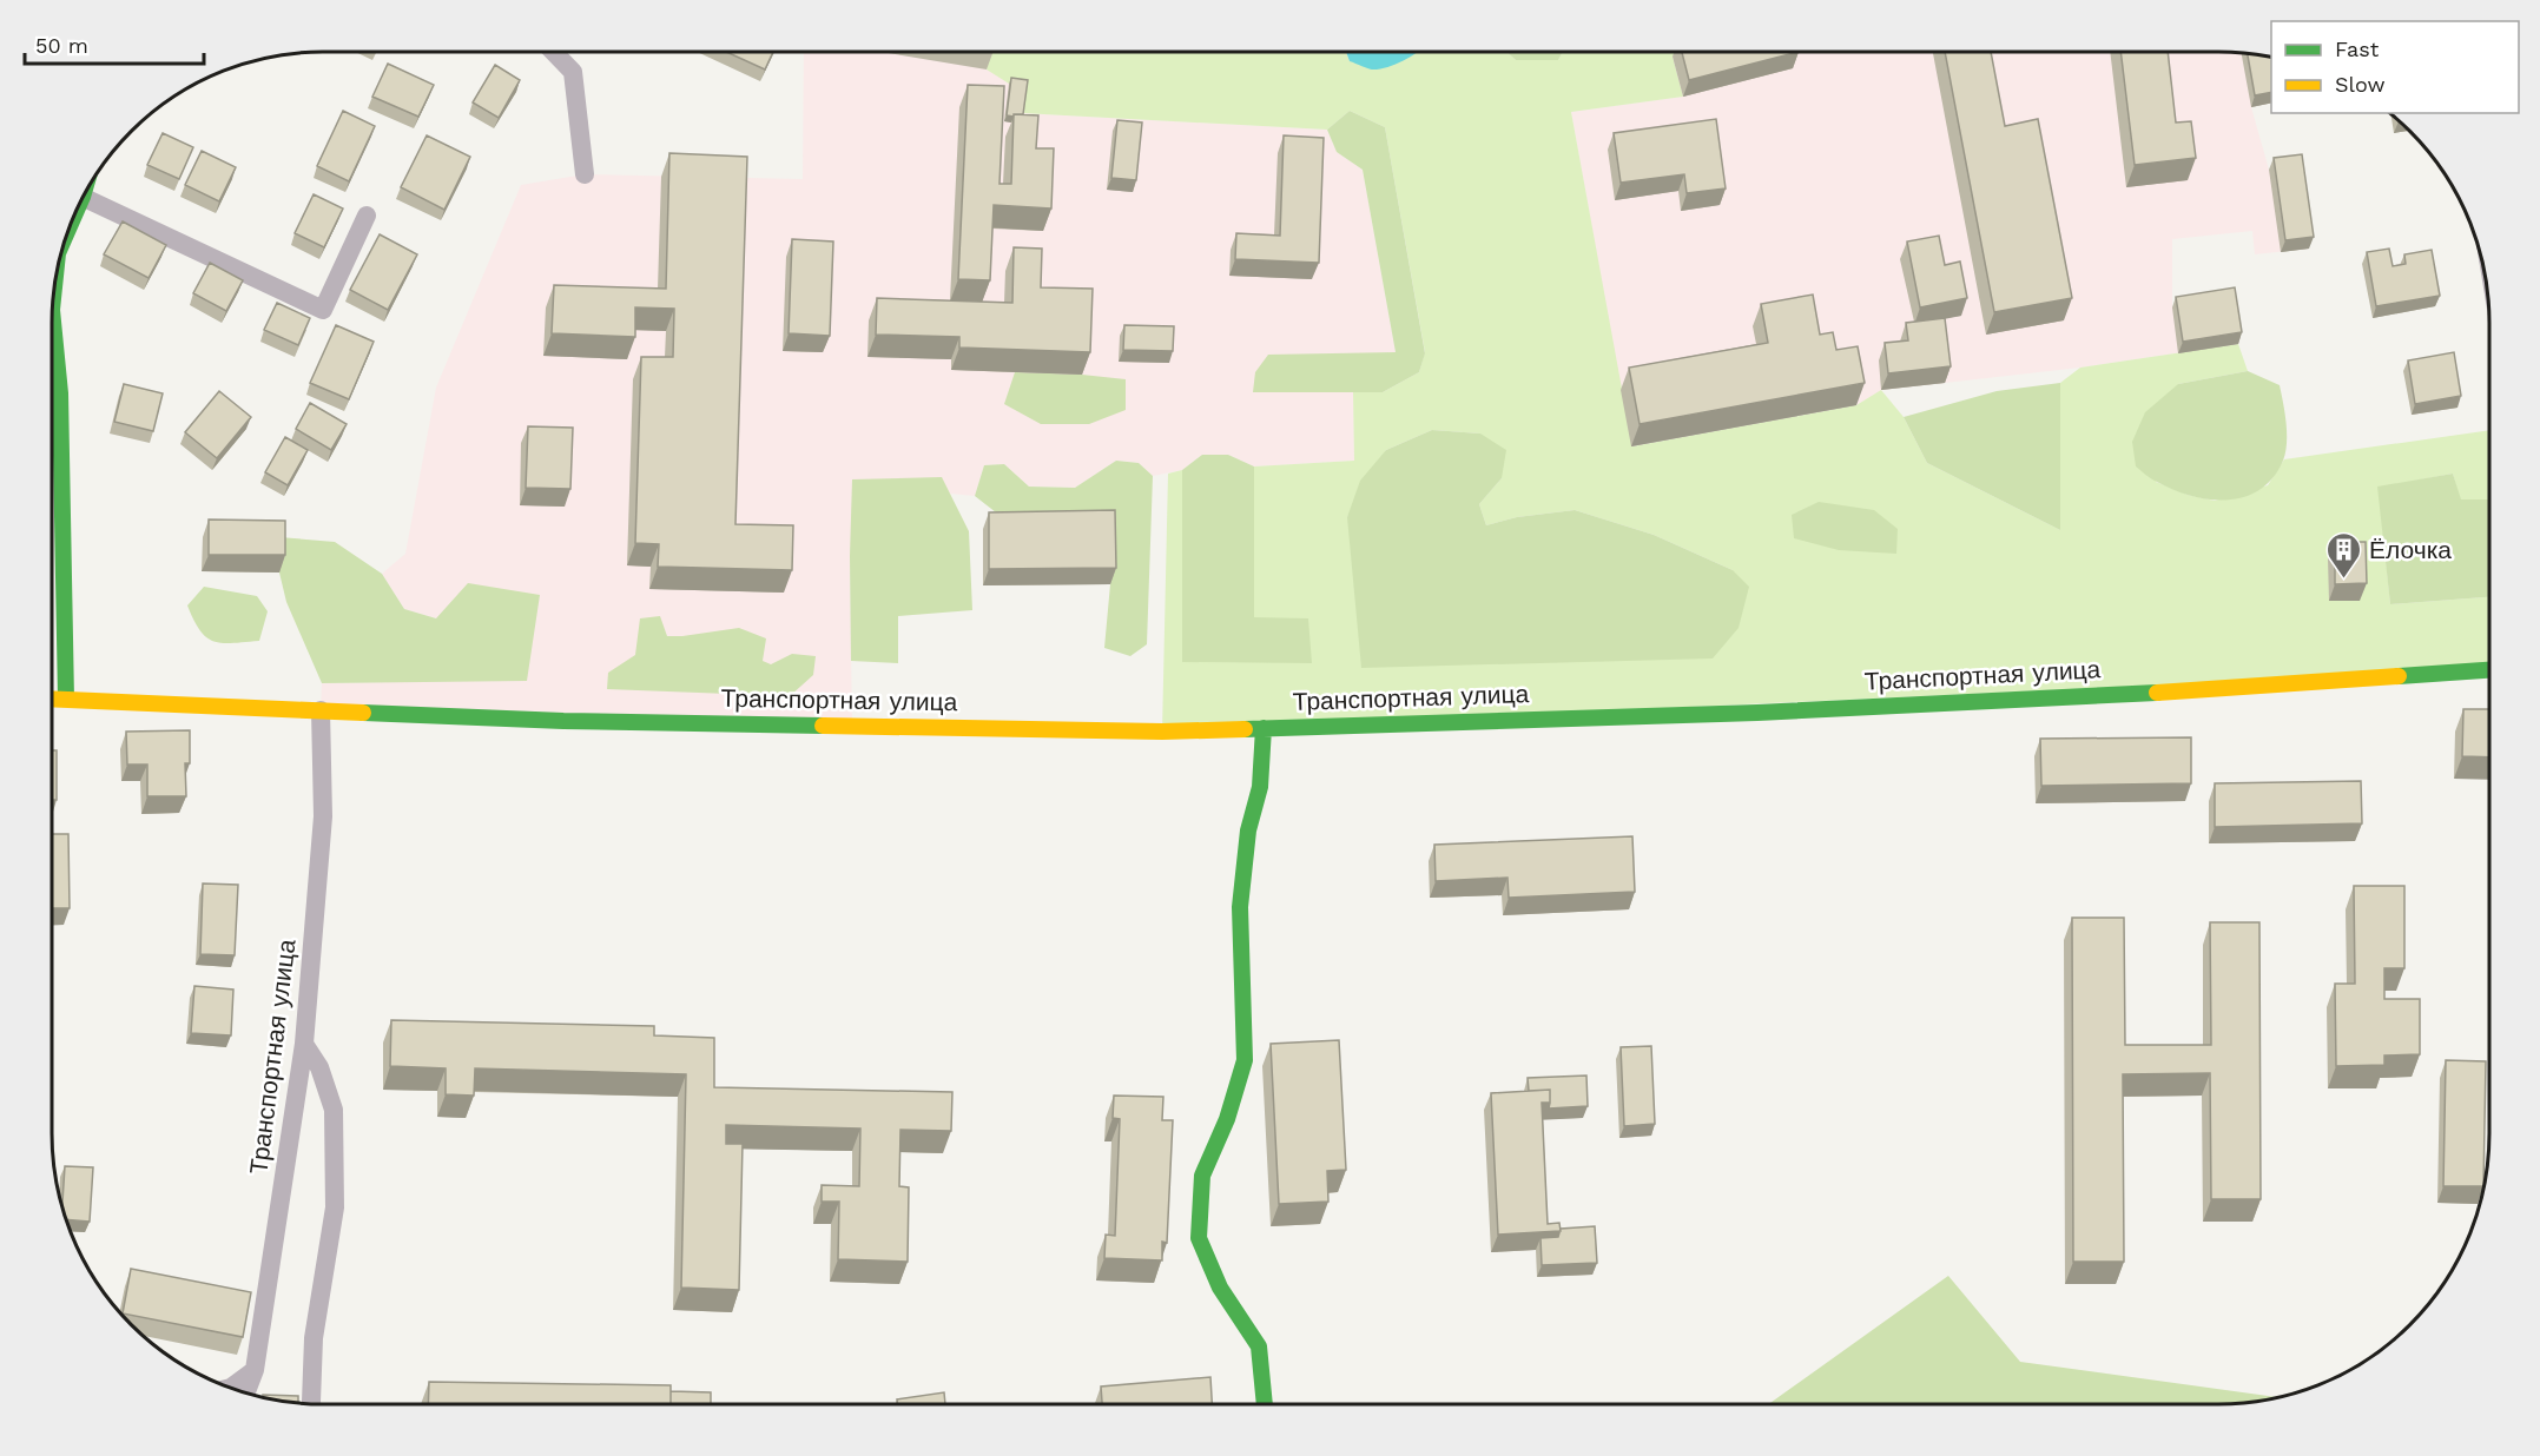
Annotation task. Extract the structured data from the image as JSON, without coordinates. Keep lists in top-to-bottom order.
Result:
{
  "streets": {
    "main road": ["Транспортная улица"]
  },
  "places": {
    "building": ["Ёлочка"]
  },
  "legend": ["Fast", "Slow"],
  "scale_bar": "50 m"
}
